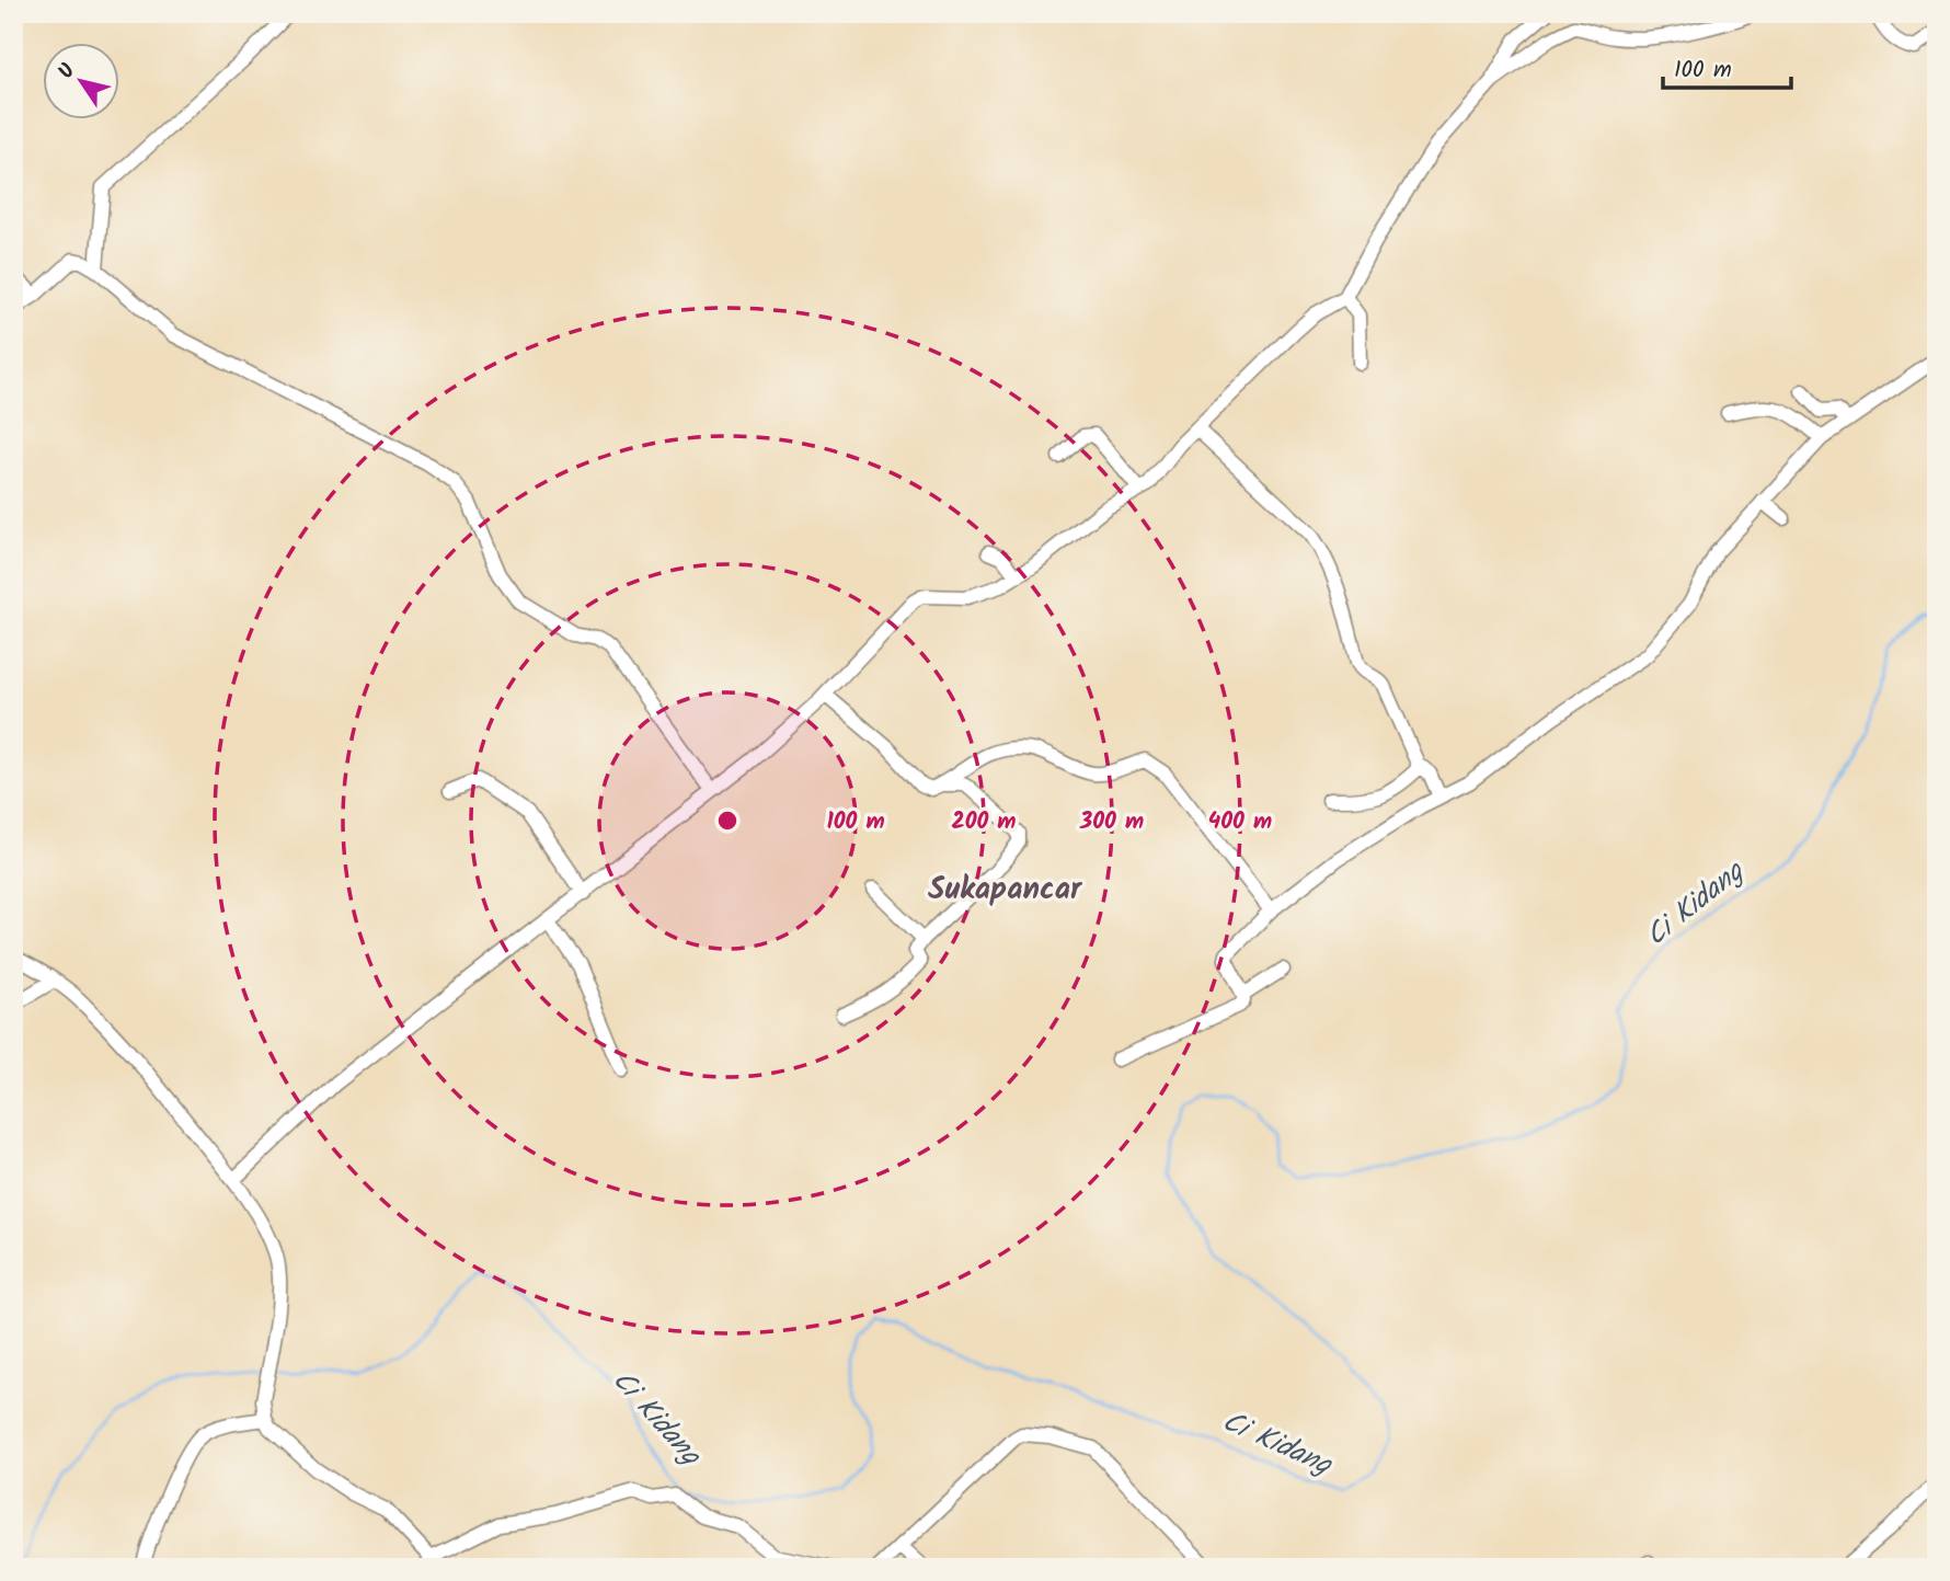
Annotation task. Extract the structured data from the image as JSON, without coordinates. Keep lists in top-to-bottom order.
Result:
{
  "districts": ["Sukapancar"],
  "water": ["Ci Kidang"],
  "scale_bar": "100 m",
  "north": "top left",
  "rings": [
    "100 m",
    "200 m",
    "300 m",
    "400 m"
  ]
}
